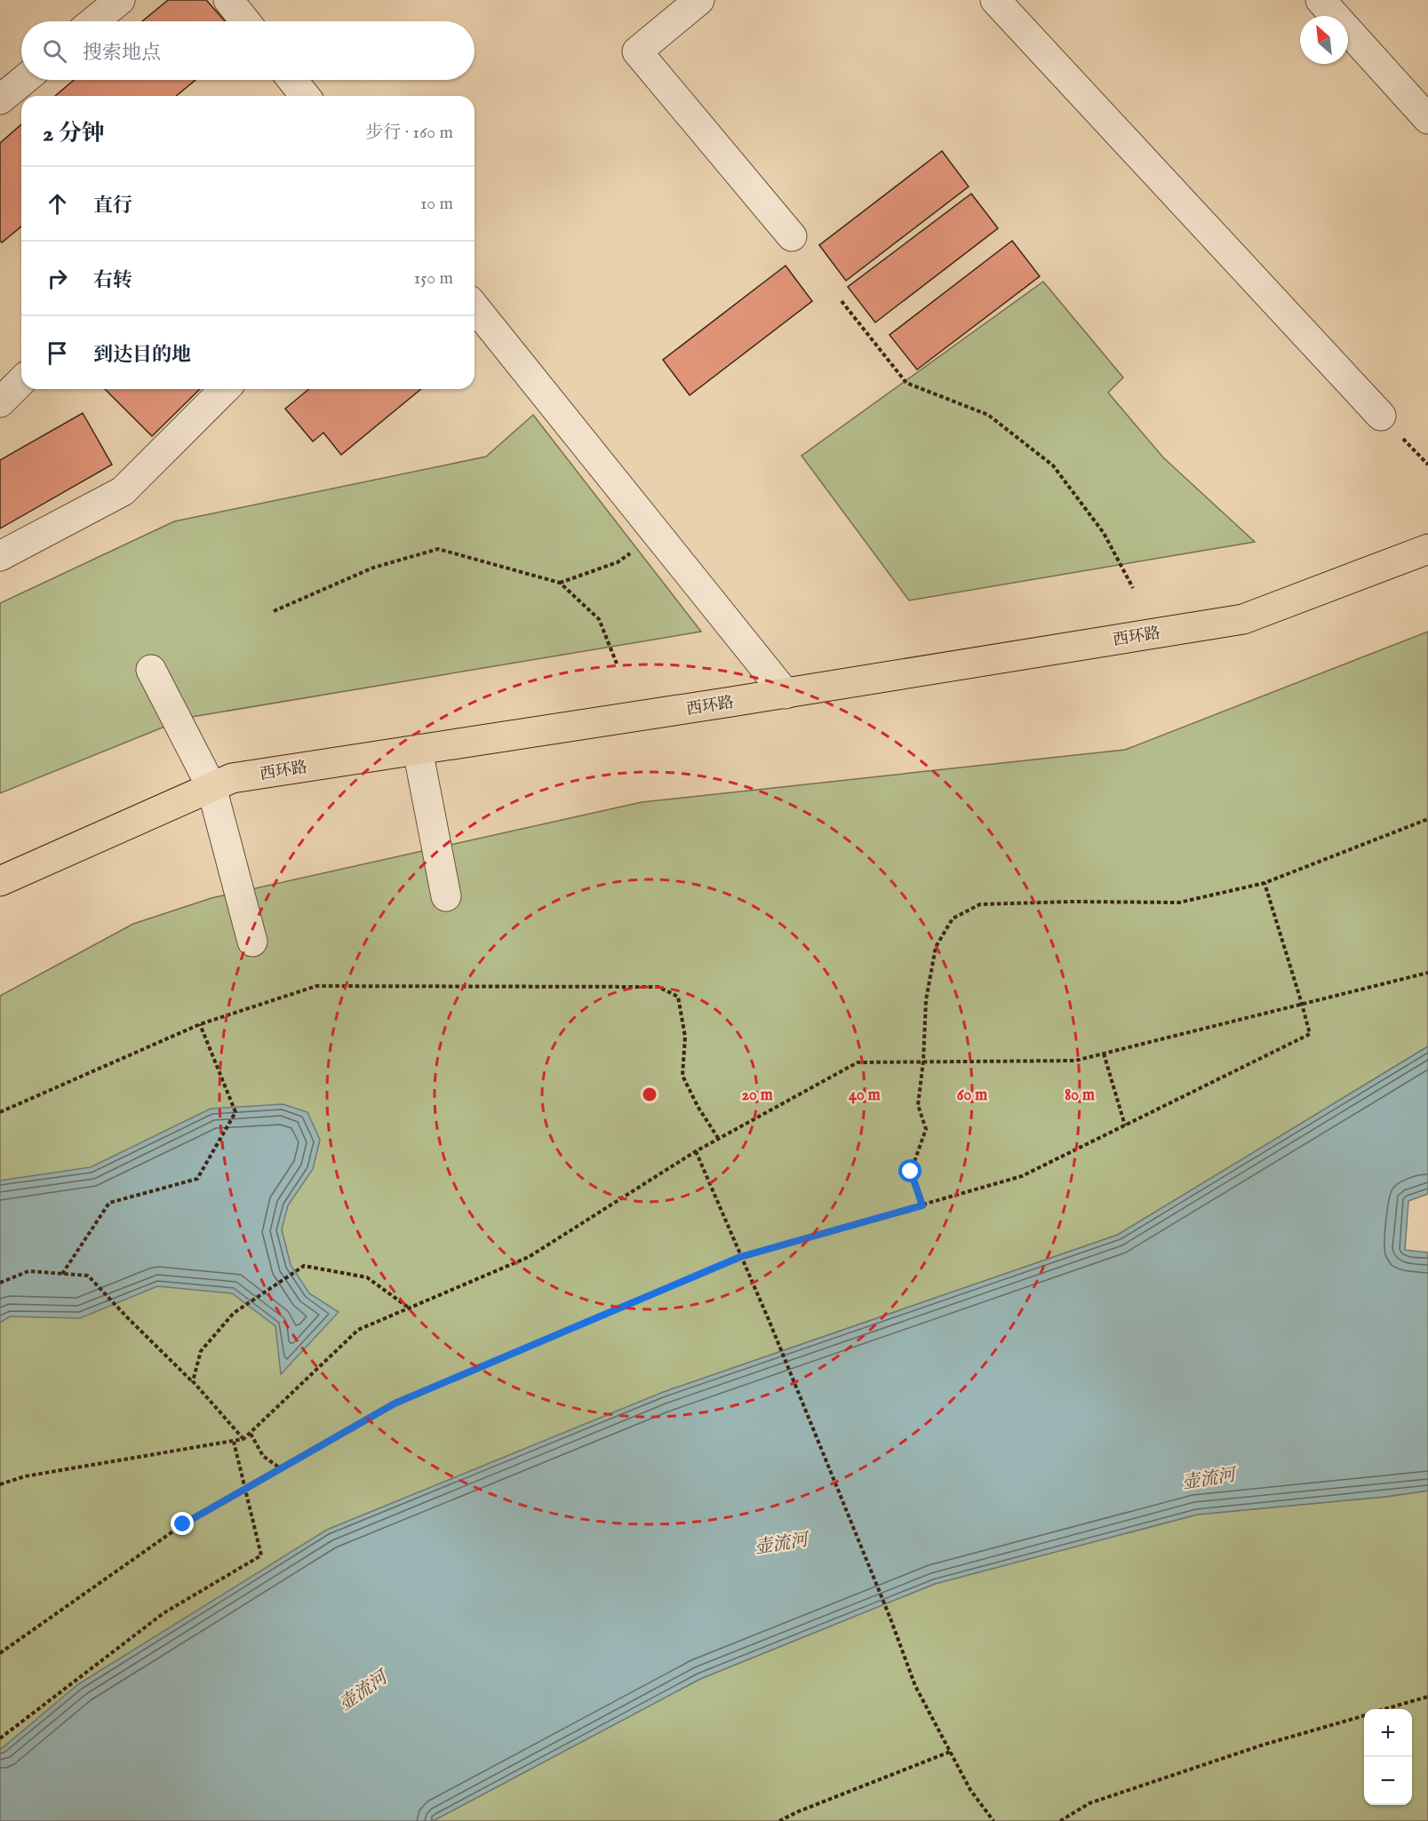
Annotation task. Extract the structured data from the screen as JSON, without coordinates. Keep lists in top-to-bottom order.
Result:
{
  "streets": {
    "main road": ["西环路"]
  },
  "water": ["壶流河"],
  "north": "top left",
  "page": {
    "search": "搜索地点",
    "heading": ["2 分钟", "步行 · 160 m"],
    "list": [
      ["直行", "10 m"],
      ["右转", "150 m"],
      "到达目的地"
    ],
    "map_buttons": ["+", "−"]
  },
  "rings": [
    "20 m",
    "40 m",
    "60 m",
    "80 m"
  ]
}
